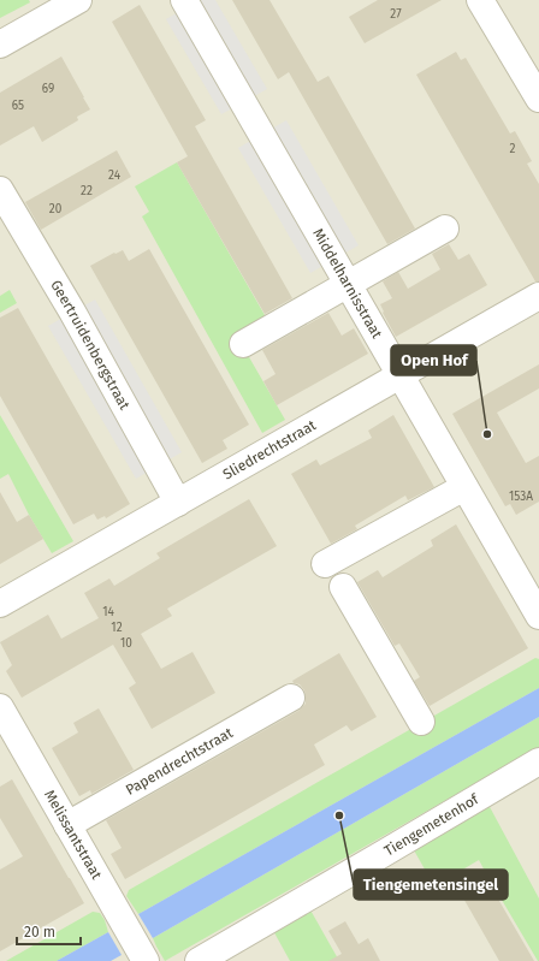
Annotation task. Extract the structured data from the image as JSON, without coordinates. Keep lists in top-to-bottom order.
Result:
{
  "streets": {
    "street": [
      "Middelharnisstraat",
      "Geertruidenbergstraat",
      "Sliedrechtstraat",
      "Papendrechtstraat",
      "Tiengemetenhof",
      "Melissantstraat"
    ]
  },
  "crossings": [
    ["Middelharnisstraat", "Sliedrechtstraat"],
    ["Geertruidenbergstraat", "Sliedrechtstraat"],
    ["Papendrechtstraat", "Melissantstraat"]
  ],
  "places": ["Open Hof", "Tiengemetensingel"],
  "house_numbers": [
    "27",
    "69",
    "65",
    "2",
    "24",
    "22",
    "20",
    "153A",
    "14",
    "12",
    "10"
  ],
  "scale_bar": "20 m"
}
